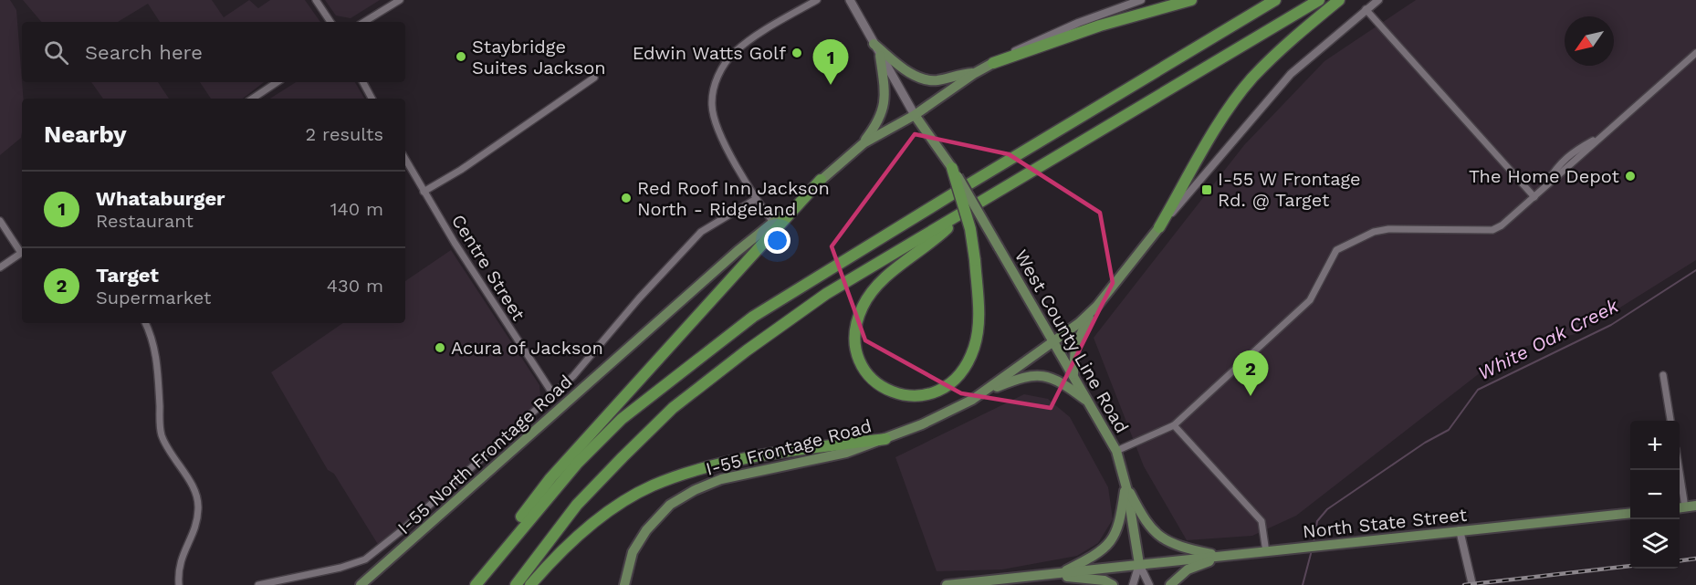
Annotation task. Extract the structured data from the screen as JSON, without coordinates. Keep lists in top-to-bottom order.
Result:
{
  "streets": {
    "main road": [
      "West County Line Road",
      "I-55 Frontage Road",
      "I-55 North Frontage Road",
      "North State Street"
    ],
    "street": ["Centre Street"]
  },
  "crossings": [
    ["West County Line Road", "I-55 Frontage Road"],
    ["West County Line Road", "I-55 North Frontage Road"],
    ["West County Line Road", "North State Street"]
  ],
  "water": ["White Oak Creek"],
  "places": {
    "other": [
      "Edwin Watts Golf",
      "Staybridge Suites Jackson",
      "The Home Depot",
      "Red Roof Inn Jackson North - Ridgeland",
      "Acura of Jackson"
    ],
    "transit": ["I-55 W Frontage Rd. @ Target"]
  },
  "north": "bottom left",
  "page": {
    "search": "Search here",
    "pins": ["1", "2"],
    "heading": ["Nearby", "2 results"],
    "list": [
      {
        "mark": "1",
        "name": "Whataburger",
        "note": "Restaurant",
        "value": "140 m"
      },
      {
        "mark": "2",
        "name": "Target",
        "note": "Supermarket",
        "value": "430 m"
      }
    ],
    "map_buttons": ["+", "−"]
  }
}
